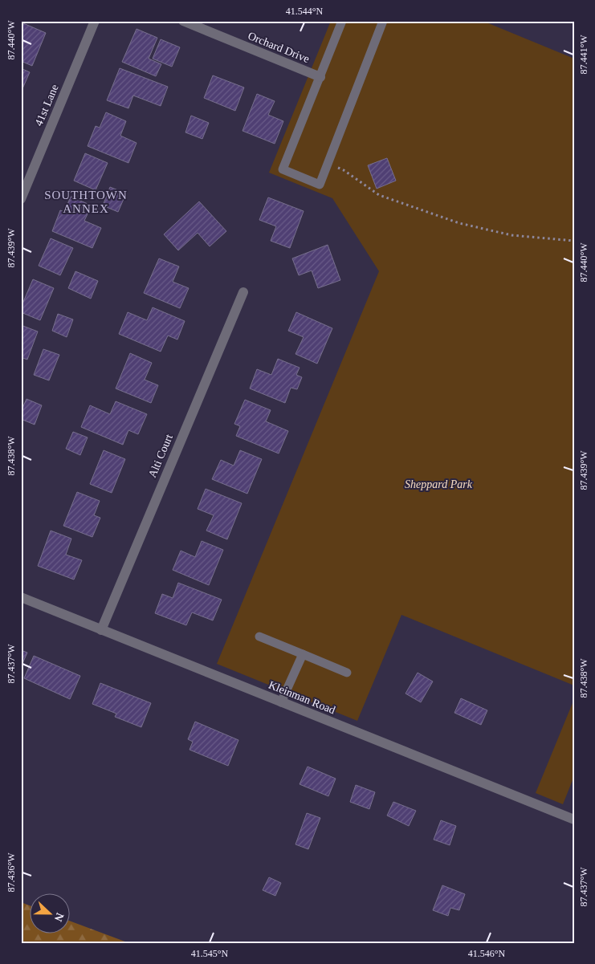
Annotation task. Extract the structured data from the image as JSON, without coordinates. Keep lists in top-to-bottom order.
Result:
{
  "streets": {
    "street": [
      "Orchard Drive",
      "41st Lane",
      "Alti Court",
      "Kleinman Road"
    ]
  },
  "crossings": [
    ["Alti Court", "Kleinman Road"]
  ],
  "districts": ["SOUTHTOWN ANNEX"],
  "parks": ["Sheppard Park"],
  "north": "right",
  "coordinates": [
    "41.544°N",
    "87.440°W",
    "87.441°W",
    "87.439°W",
    "87.438°W",
    "87.437°W",
    "87.436°W",
    "41.545°N",
    "41.546°N"
  ]
}
